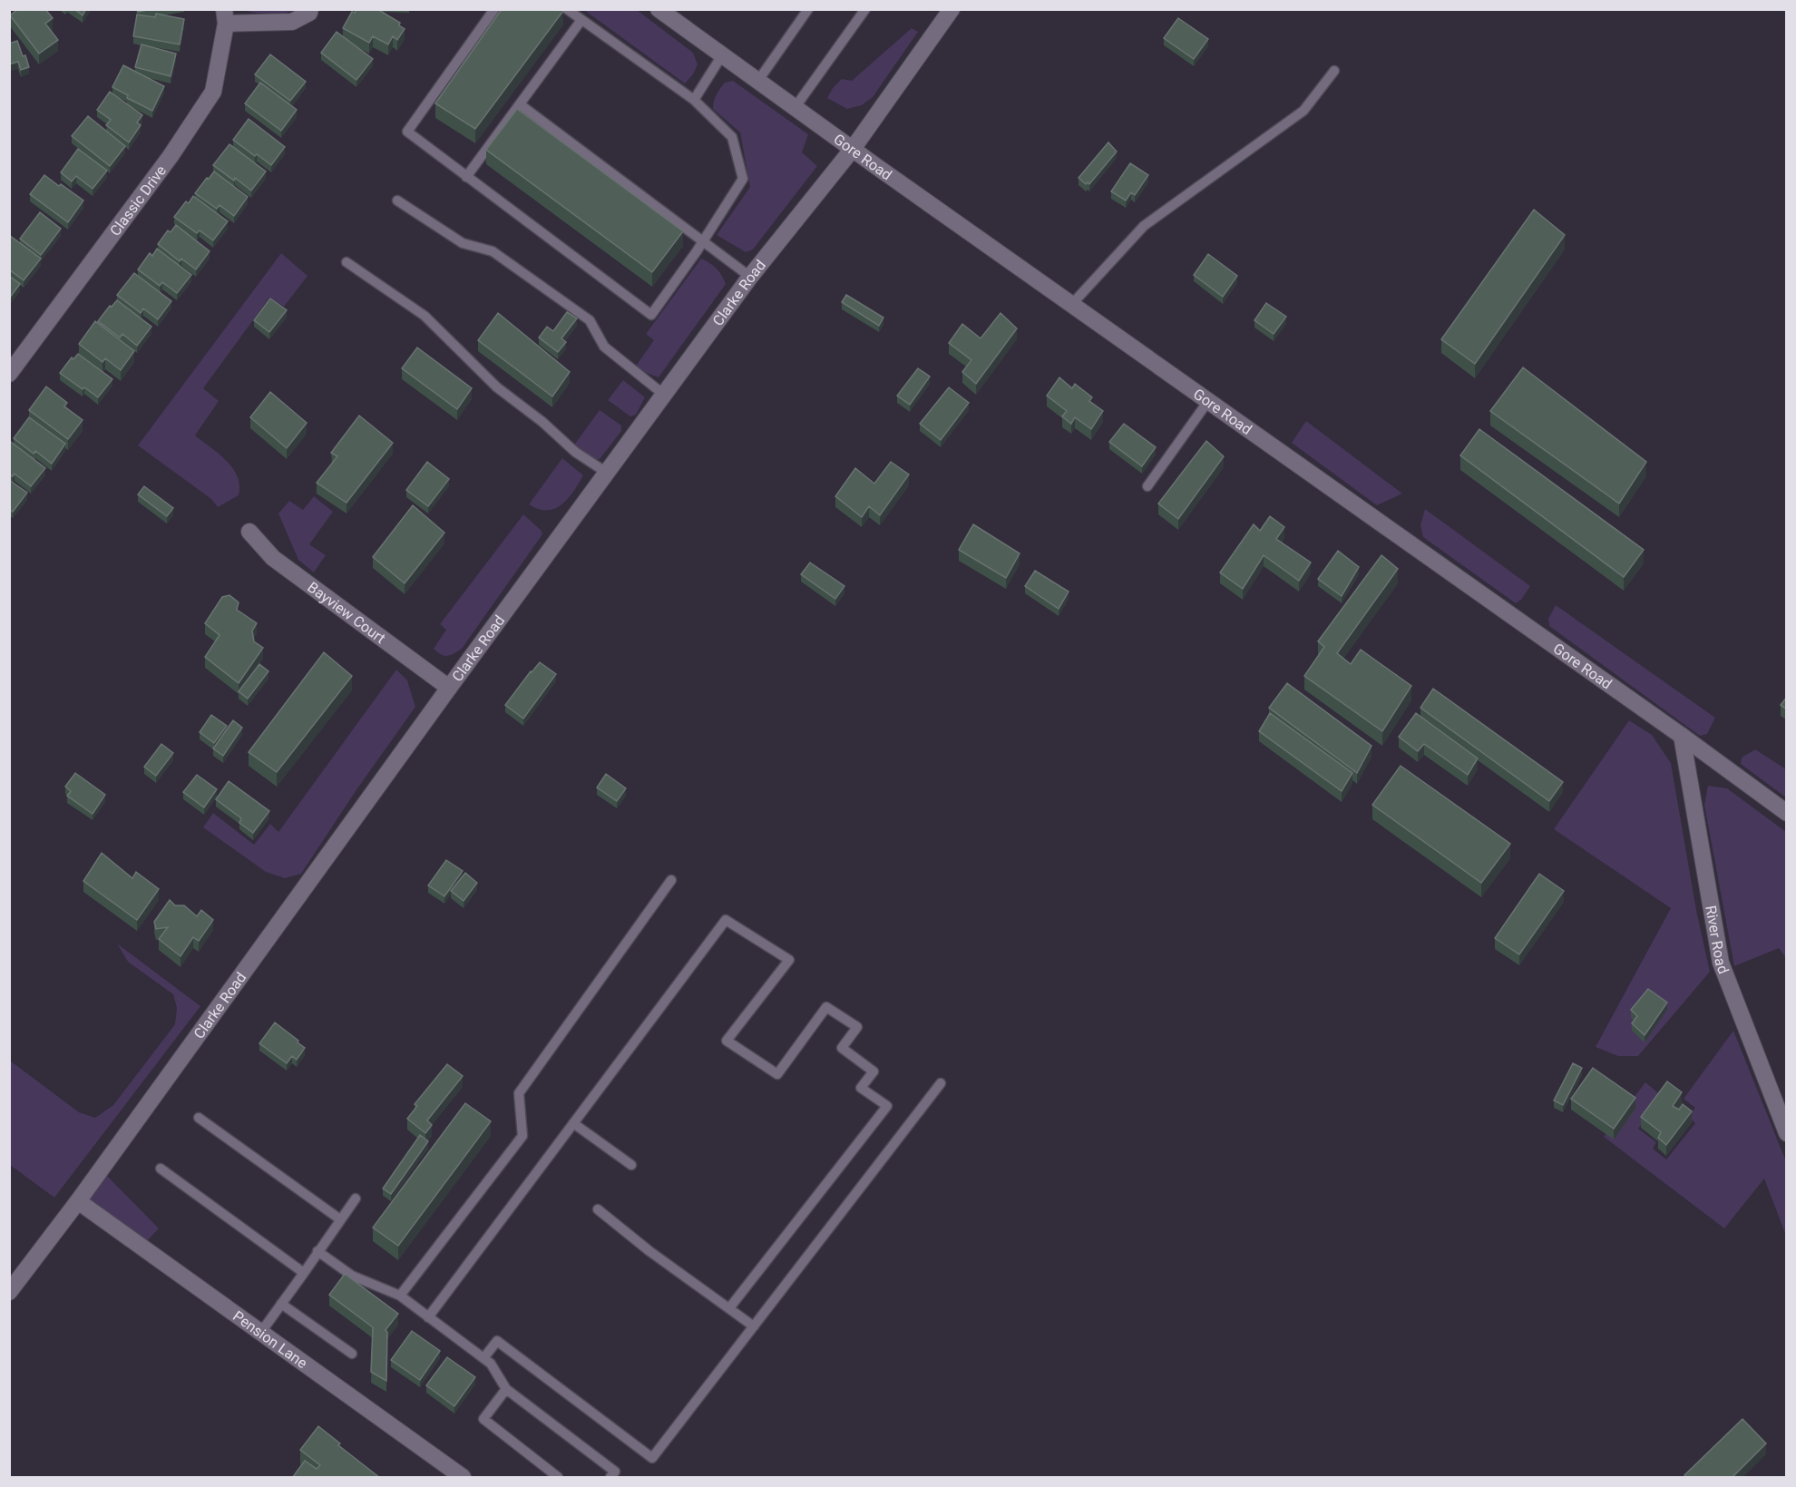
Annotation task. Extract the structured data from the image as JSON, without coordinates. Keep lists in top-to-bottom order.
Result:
{
  "streets": {
    "main road": [
      "Gore Road",
      "Classic Drive",
      "Clarke Road",
      "Bayview Court",
      "River Road",
      "Pension Lane"
    ]
  },
  "crossings": [
    ["Gore Road", "Clarke Road"],
    ["Gore Road", "River Road"],
    ["Clarke Road", "Bayview Court"],
    ["Clarke Road", "Pension Lane"]
  ]
}
